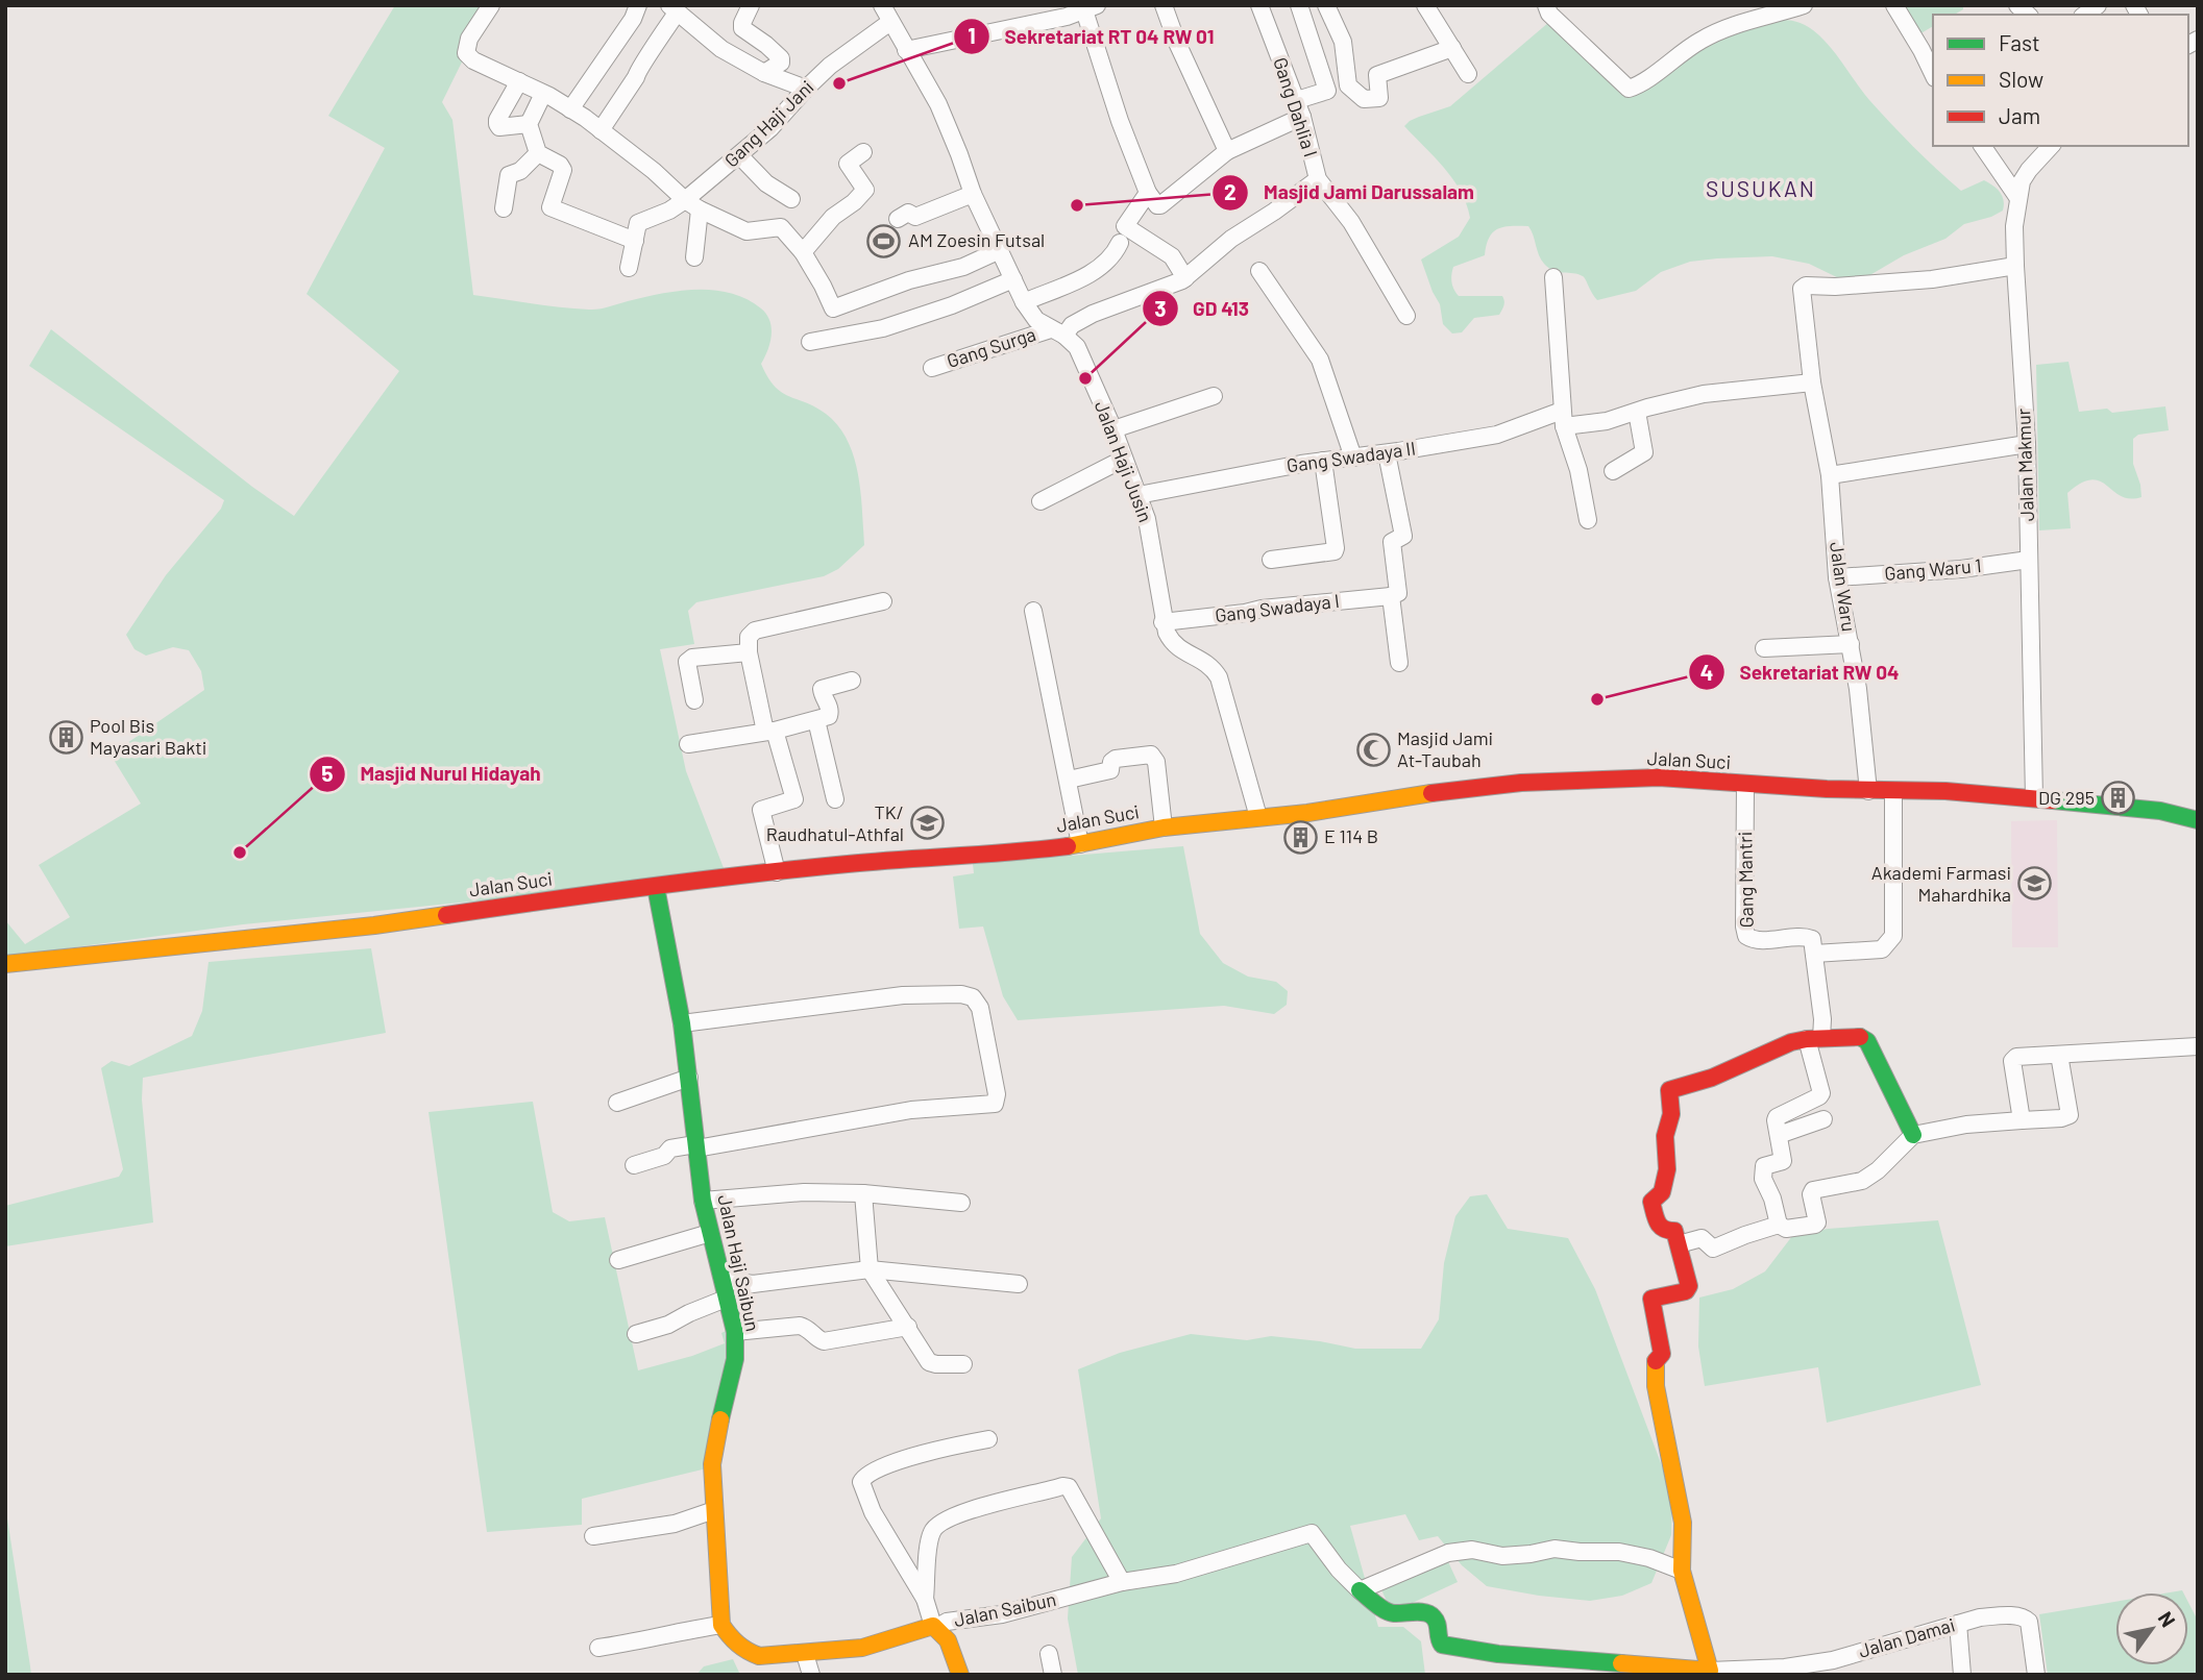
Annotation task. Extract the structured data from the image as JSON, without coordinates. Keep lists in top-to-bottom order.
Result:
{
  "streets": {
    "street": [
      "Gang Dahlia I",
      "Gang Haji Jani",
      "Gang Surga",
      "Gang Swadaya II",
      "Jalan Haji Jusin",
      "Jalan Makmur",
      "Gang Waru 1",
      "Jalan Waru",
      "Gang Swadaya I",
      "Jalan Suci",
      "Gang Mantri",
      "Jalan Haji Saibun",
      "Jalan Saibun",
      "Jalan Damai"
    ]
  },
  "crossings": [
    ["Gang Dahlia I", "Gang Surga"],
    ["Gang Haji Jani", "Jalan Haji Jusin"],
    ["Gang Surga", "Jalan Haji Jusin"],
    ["Gang Swadaya II", "Jalan Haji Jusin"],
    ["Gang Swadaya II", "Jalan Waru"],
    ["Jalan Haji Jusin", "Gang Swadaya I"],
    ["Jalan Haji Jusin", "Jalan Suci"],
    ["Jalan Makmur", "Gang Waru 1"],
    ["Jalan Makmur", "Jalan Waru"],
    ["Jalan Makmur", "Jalan Suci"],
    ["Gang Waru 1", "Jalan Waru"],
    ["Jalan Waru", "Jalan Suci"],
    ["Jalan Suci", "Gang Mantri"],
    ["Jalan Suci", "Jalan Haji Saibun"]
  ],
  "districts": ["SUSUKAN"],
  "places": {
    "other": [
      "Sekretariat RT 04 RW 01",
      "Masjid Jami Darussalam",
      "GD 413",
      "Sekretariat RW 04",
      "Masjid Nurul Hidayah"
    ],
    "sports": ["AM Zoesin Futsal"],
    "building": ["Pool Bis Mayasari Bakti", "DG 295", "E 114 B"],
    "mosque": ["Masjid Jami At-Taubah"],
    "school or university": ["TK/ Raudhatul-Athfal", "Akademi Farmasi Mahardhika"]
  },
  "legend": ["Fast", "Slow", "Jam"],
  "north": "top right"
}
